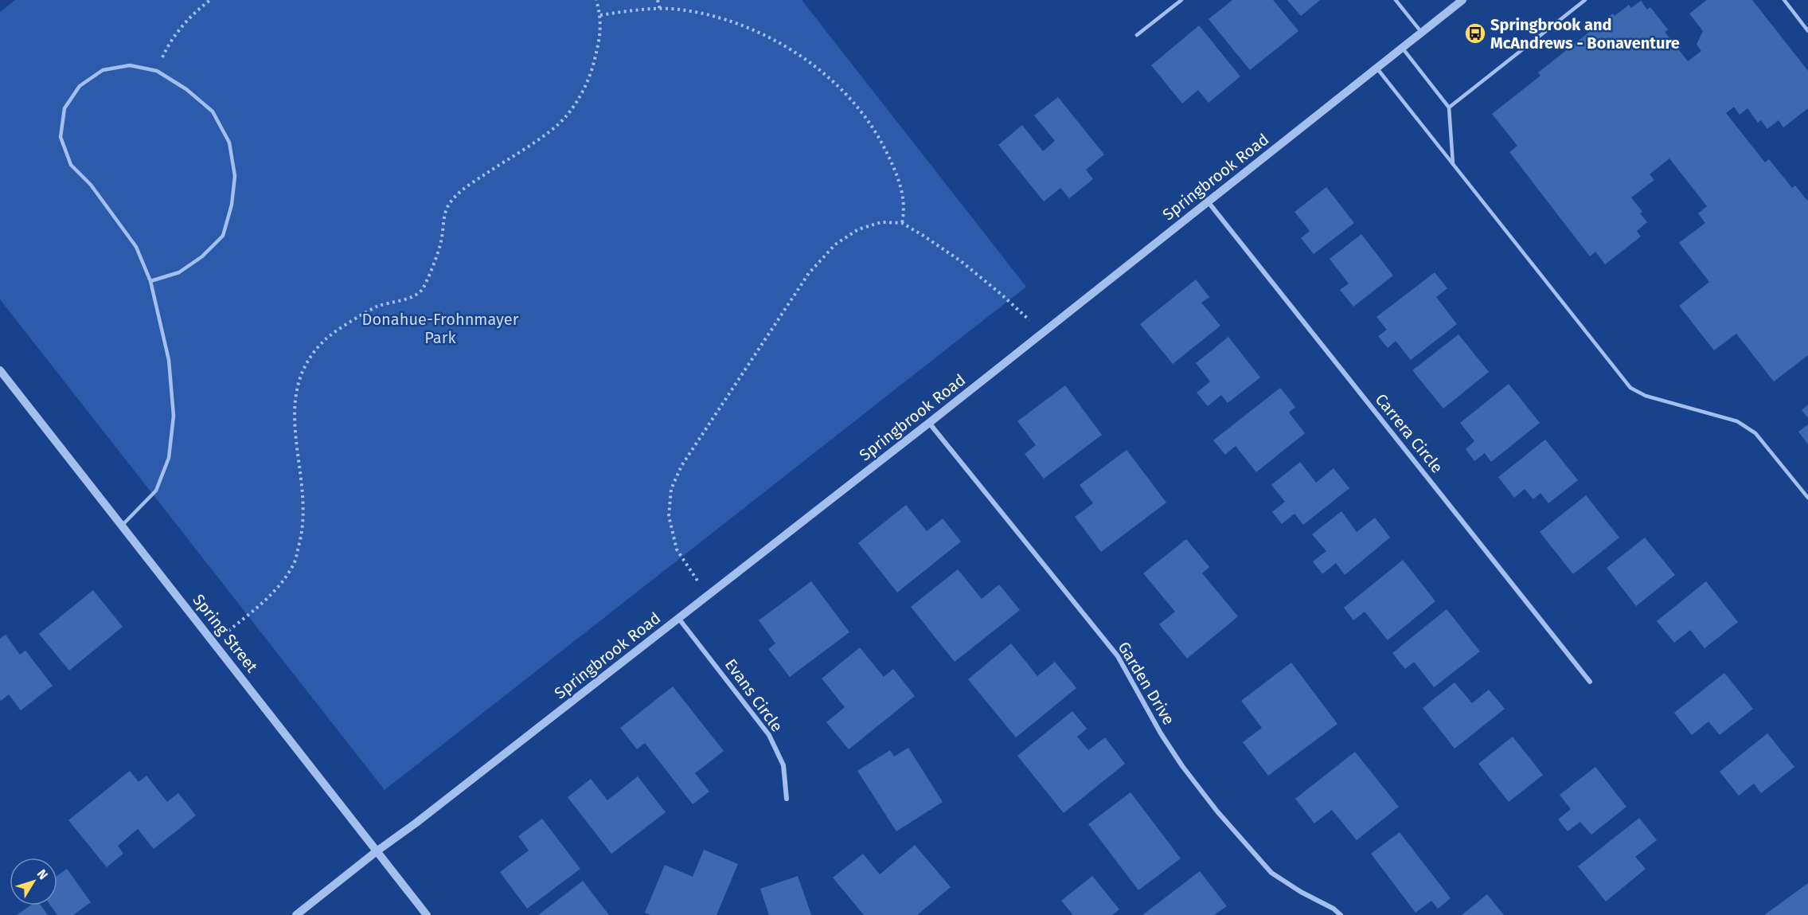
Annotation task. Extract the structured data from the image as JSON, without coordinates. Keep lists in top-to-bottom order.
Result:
{
  "streets": {
    "street": [
      "Springbrook Road",
      "Carrera Circle",
      "Spring Street",
      "Garden Drive",
      "Evans Circle"
    ]
  },
  "crossings": [
    ["Springbrook Road", "Carrera Circle"],
    ["Springbrook Road", "Spring Street"],
    ["Springbrook Road", "Garden Drive"],
    ["Springbrook Road", "Evans Circle"]
  ],
  "parks": ["Donahue-Frohnmayer Park"],
  "places": {
    "bus stop": ["Springbrook and McAndrews - Bonaventure"]
  },
  "north": "top right"
}
